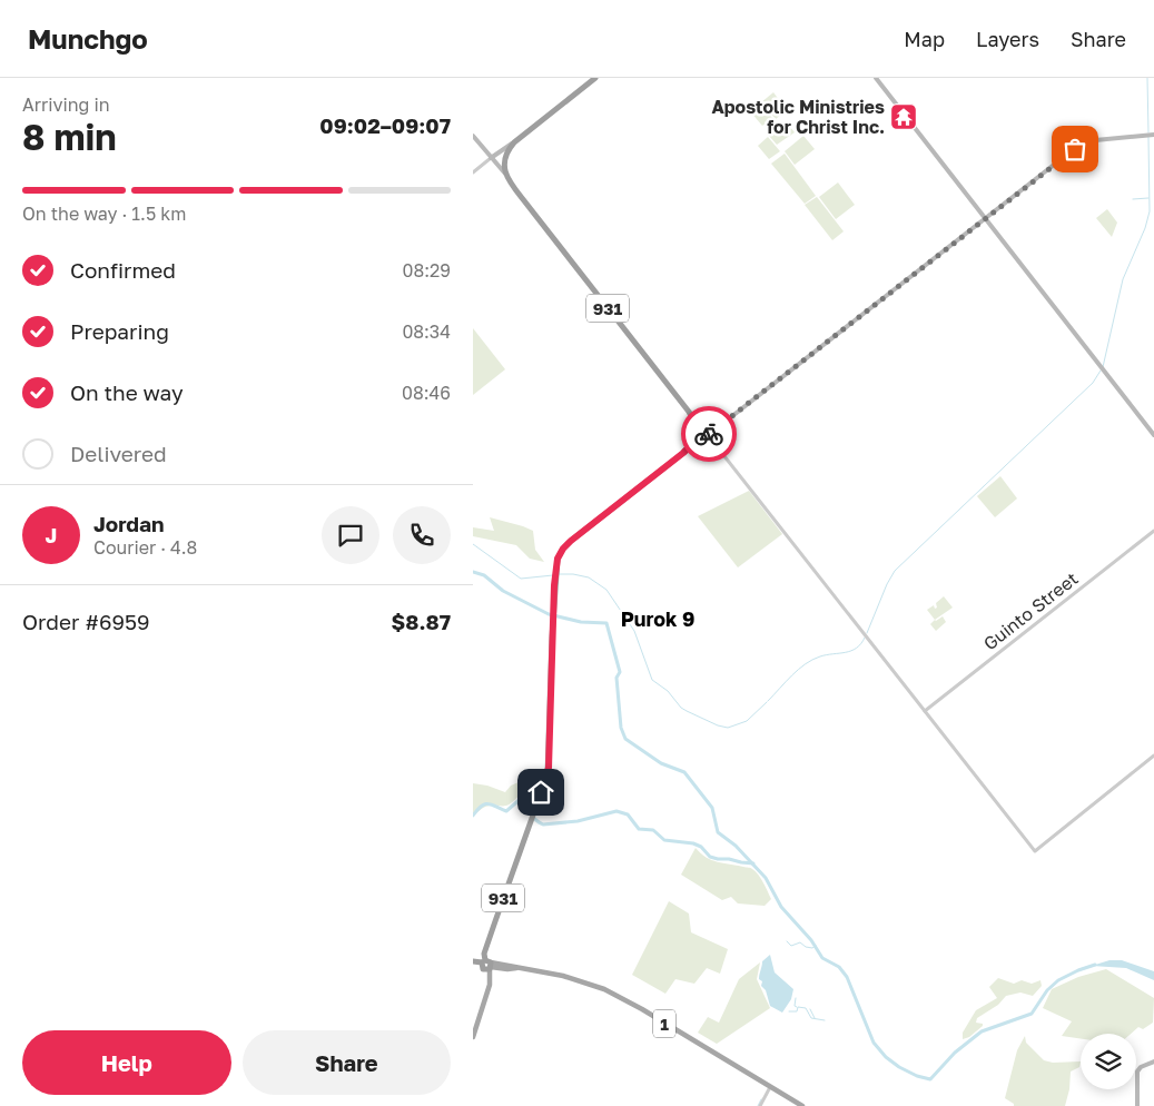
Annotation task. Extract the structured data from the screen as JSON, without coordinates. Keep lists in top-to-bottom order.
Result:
{
  "streets": {
    "highway": ["931", "1"],
    "street": ["Guinto Street"]
  },
  "crossings": [
    ["931", "1"]
  ],
  "districts": ["Purok 9"],
  "places": {
    "temple": ["Apostolic Ministries for Christ Inc."]
  },
  "page": {
    "header": "Munchgo",
    "nav": ["Map", "Layers", "Share"],
    "heading": ["8 min", "Arriving in", "09:02–09:07"],
    "panel": [
      "Jordan",
      "Courier · 4.8",
      "Order #6959",
      "$8.87"
    ],
    "bar": "On the way · 1.5 km",
    "list": [
      ["Confirmed", "08:29"],
      ["Preparing", "08:34"],
      ["On the way", "08:46"],
      "Delivered"
    ],
    "round": "J",
    "buttons": ["Help", "Share"]
  }
}
